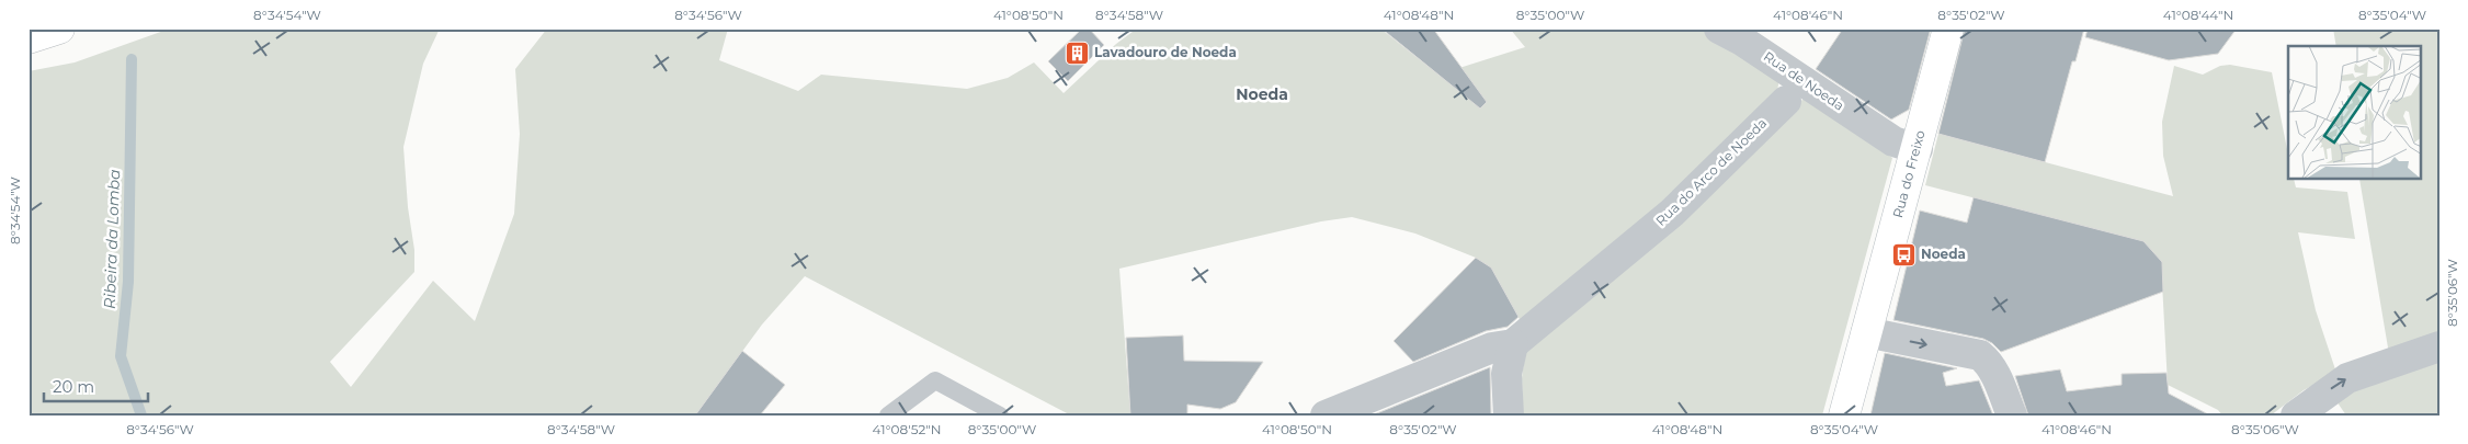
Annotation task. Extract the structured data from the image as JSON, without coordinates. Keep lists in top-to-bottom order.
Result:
{
  "streets": {
    "main road": ["Rua do Freixo"],
    "street": ["Rua de Noeda", "Rua do Arco de Noeda"]
  },
  "crossings": [
    ["Rua de Noeda", "Rua do Arco de Noeda"],
    ["Rua de Noeda", "Rua do Freixo"]
  ],
  "districts": ["Noeda"],
  "water": ["Ribeira da Lomba"],
  "places": {
    "building": ["Lavadouro de Noeda"],
    "bus stop": ["Noeda"]
  },
  "scale_bar": "20 m",
  "coordinates": [
    "8°34'54\"W",
    "8°34'56\"W",
    "41°08'50\"N",
    "8°34'58\"W",
    "41°08'48\"N",
    "8°35'00\"W",
    "41°08'46\"N",
    "8°35'02\"W",
    "41°08'44\"N",
    "8°35'04\"W",
    "8°35'06\"W",
    "41°08'52\"N"
  ]
}
